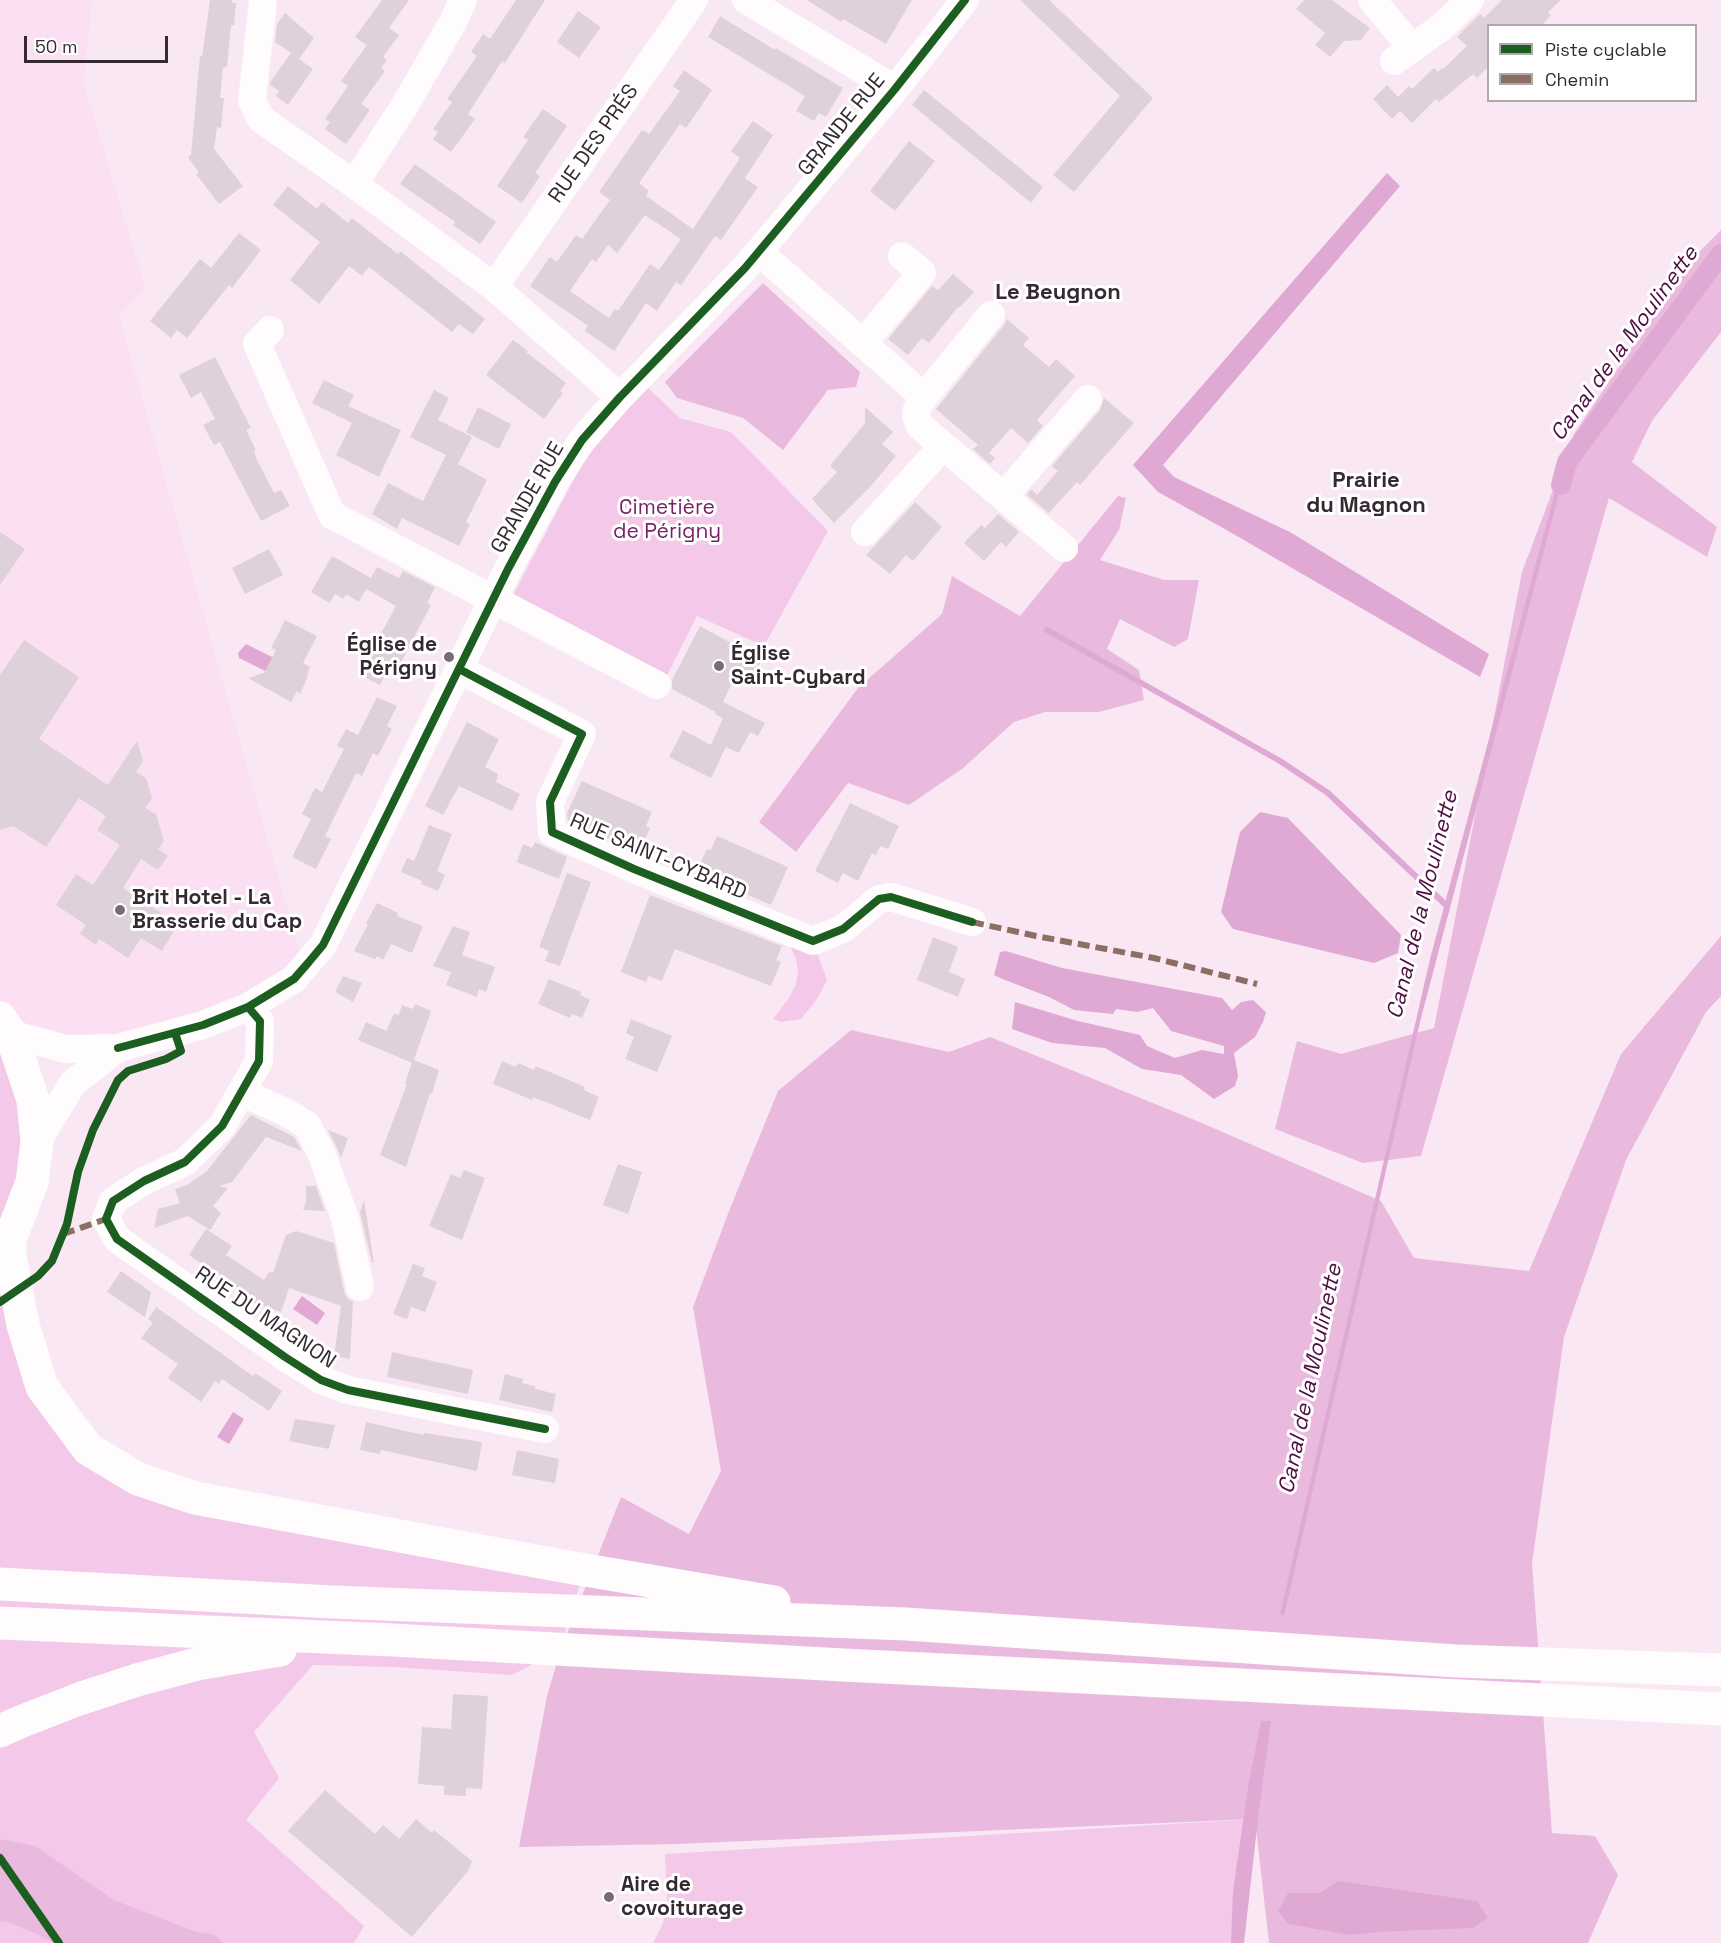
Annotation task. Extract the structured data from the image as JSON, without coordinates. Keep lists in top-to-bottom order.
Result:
{
  "streets": {
    "street": [
      "GRANDE RUE",
      "RUE DES PRÉS",
      "RUE SAINT-CYBARD",
      "RUE DU MAGNON"
    ]
  },
  "crossings": [
    ["GRANDE RUE", "RUE SAINT-CYBARD"]
  ],
  "districts": ["Le Beugnon", "Prairie du Magnon"],
  "water": ["Canal de la Moulinette"],
  "parks": ["Cimetière de Périgny"],
  "places": [
    "Église de Périgny",
    "Église Saint-Cybard",
    "Brit Hotel - La Brasserie du Cap",
    "Aire de covoiturage"
  ],
  "legend": ["Piste cyclable", "Chemin"],
  "scale_bar": "50 m"
}
